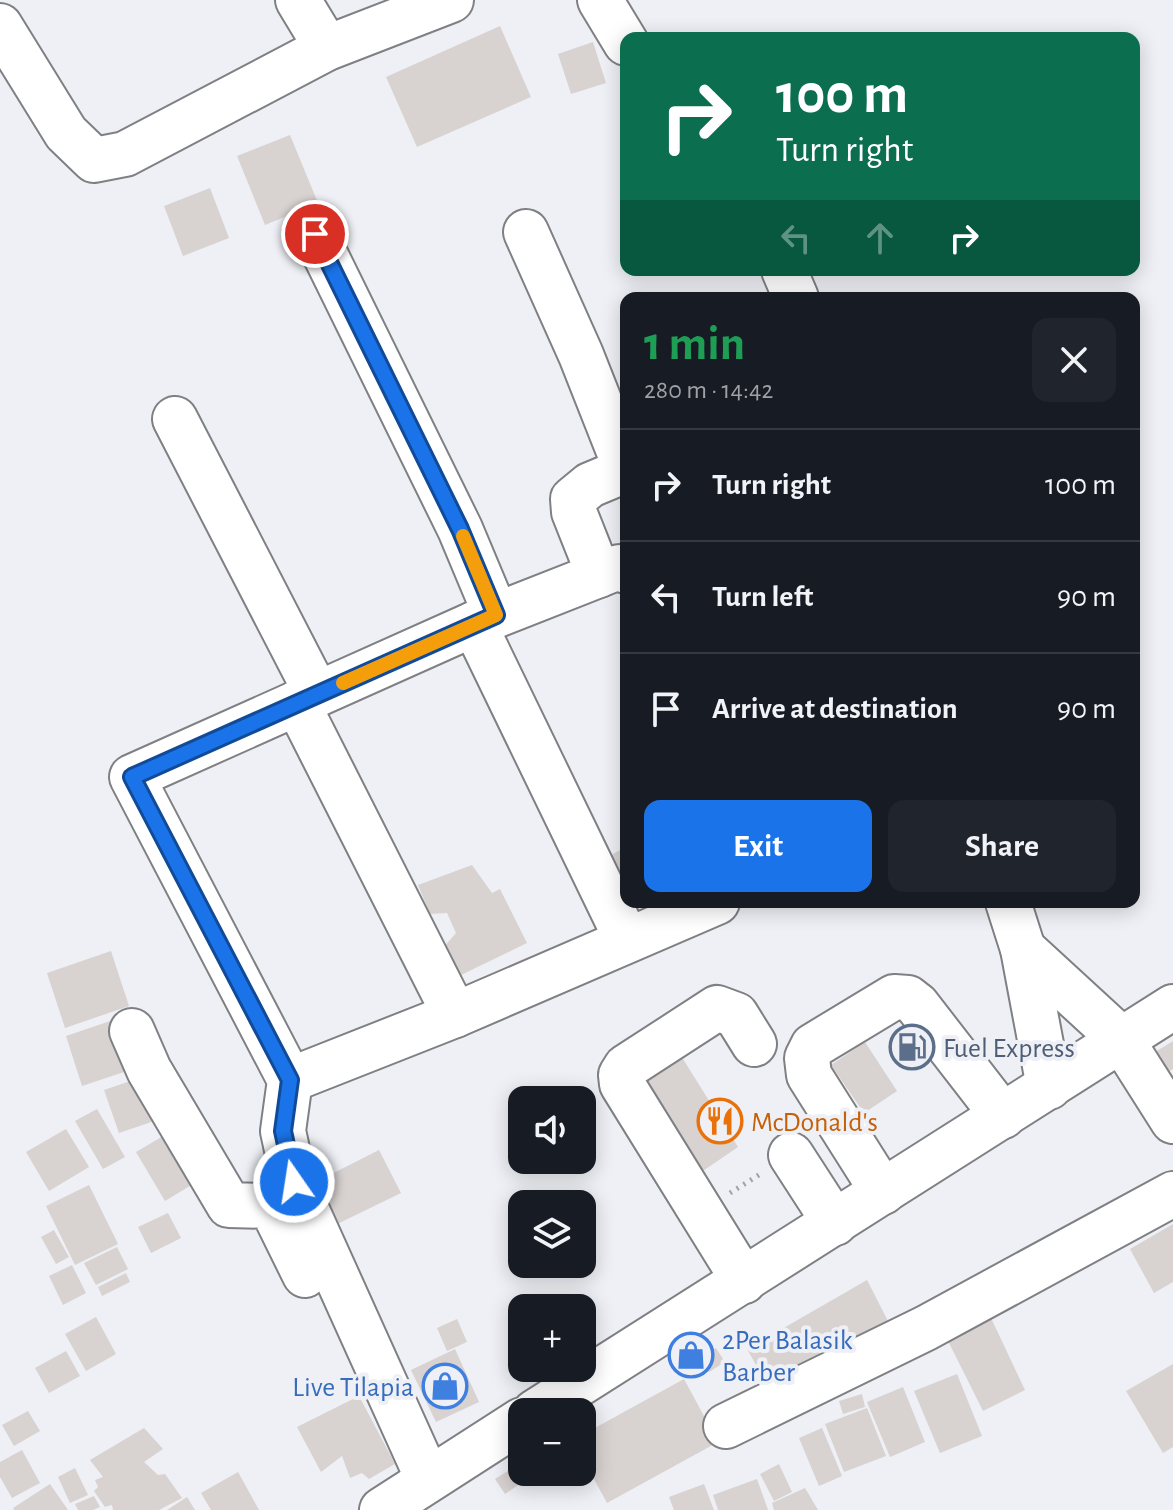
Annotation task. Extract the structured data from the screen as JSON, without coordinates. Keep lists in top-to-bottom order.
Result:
{
  "places": {
    "fuel station": ["Fuel Express"],
    "restaurant": ["McDonald's"],
    "shop": ["2Per Balasik Barber", "Live Tilapia"]
  },
  "page": {
    "turn": ["100 m", "Turn right"],
    "heading": ["1 min", "280 m · 14:42"],
    "list": [
      {
        "name": "Turn right",
        "value": "100 m"
      },
      {
        "name": "Turn left",
        "value": "90 m"
      },
      {
        "name": "Arrive at destination",
        "value": "90 m"
      }
    ],
    "buttons": ["Exit", "Share"],
    "map_buttons": ["+", "−"]
  }
}
